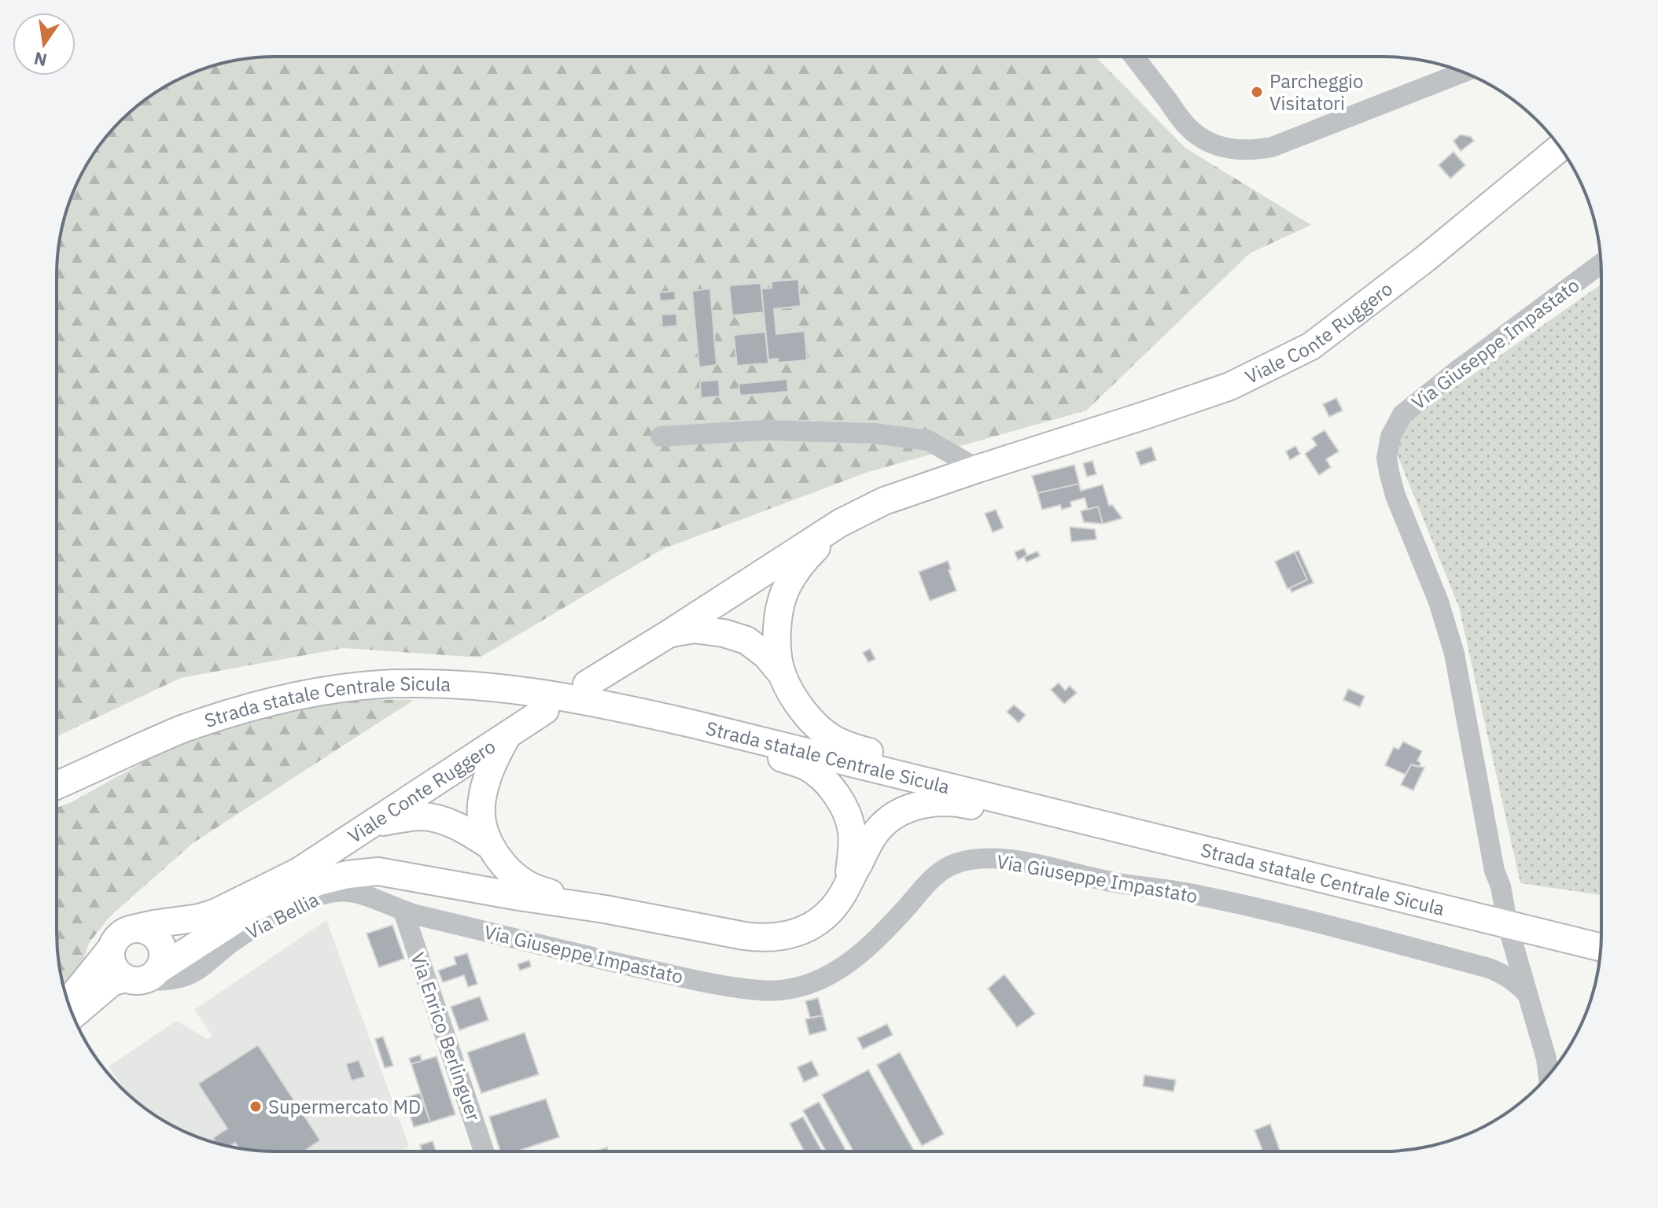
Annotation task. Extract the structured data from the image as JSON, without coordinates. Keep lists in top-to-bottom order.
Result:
{
  "streets": {
    "main road": ["Viale Conte Ruggero", "Strada statale Centrale Sicula"],
    "street": ["Via Giuseppe Impastato", "Via Bellia", "Via Enrico Berlinguer"]
  },
  "crossings": [
    ["Via Giuseppe Impastato", "Via Bellia"],
    ["Via Giuseppe Impastato", "Via Enrico Berlinguer"],
    ["Via Bellia", "Via Enrico Berlinguer"]
  ],
  "places": ["Parcheggio Visitatori", "Supermercato MD"],
  "north": "bottom"
}
